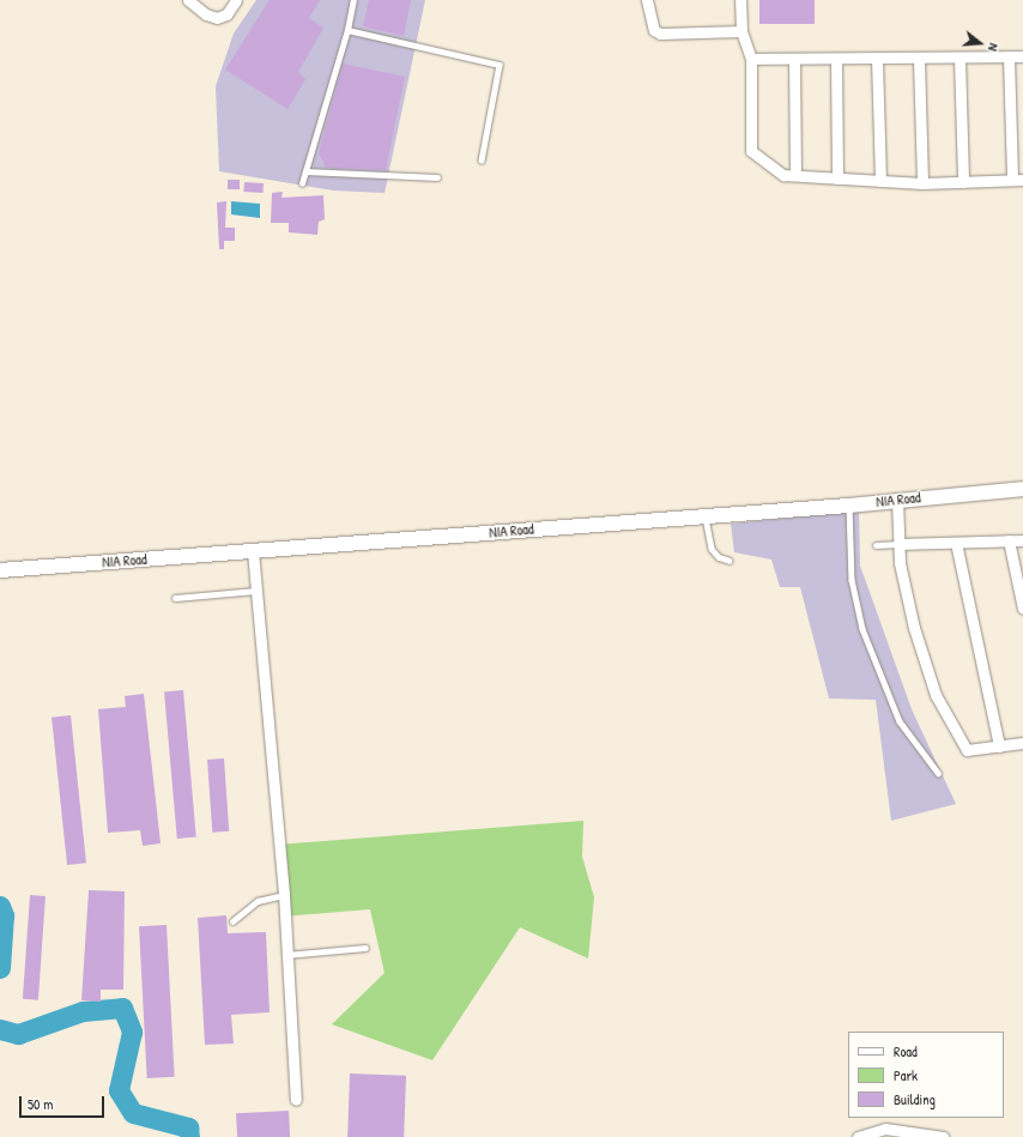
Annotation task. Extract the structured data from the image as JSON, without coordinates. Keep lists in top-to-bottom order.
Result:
{
  "streets": {
    "street": ["NIA Road"]
  },
  "legend": ["Road", "Park", "Building"],
  "scale_bar": "50 m",
  "north": "right"
}
